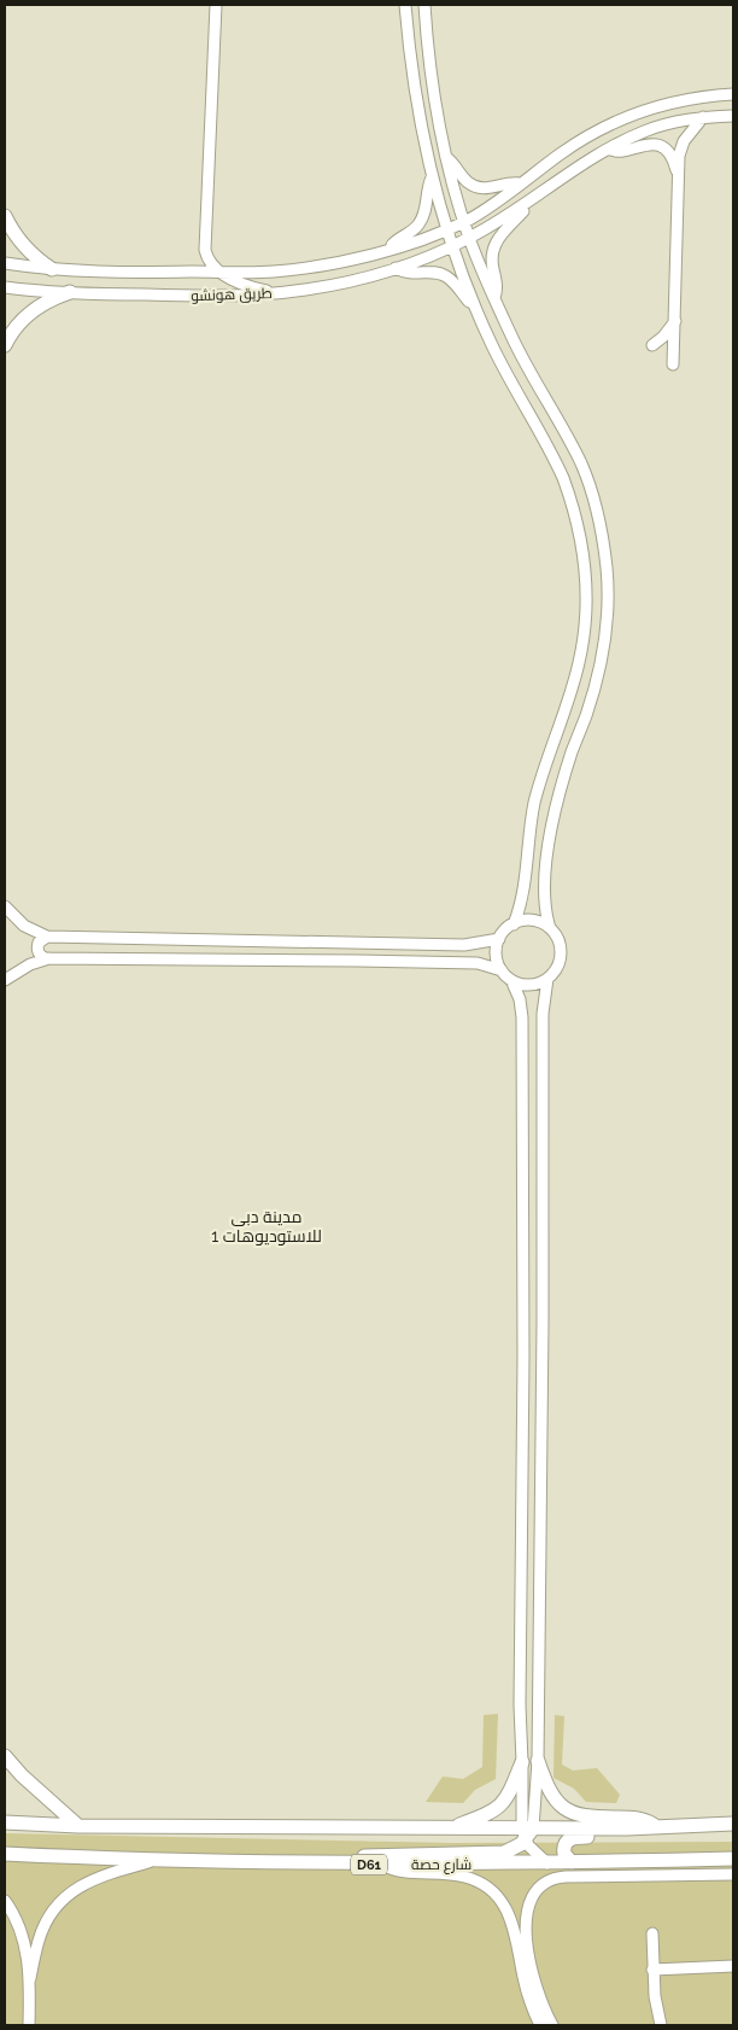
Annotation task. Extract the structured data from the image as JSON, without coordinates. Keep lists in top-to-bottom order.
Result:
{
  "streets": {
    "main road": ["D61", "شارع حصة"],
    "street": ["طريق هونشو"]
  },
  "districts": ["مدينة دبي للاستوديوهات 1"]
}
